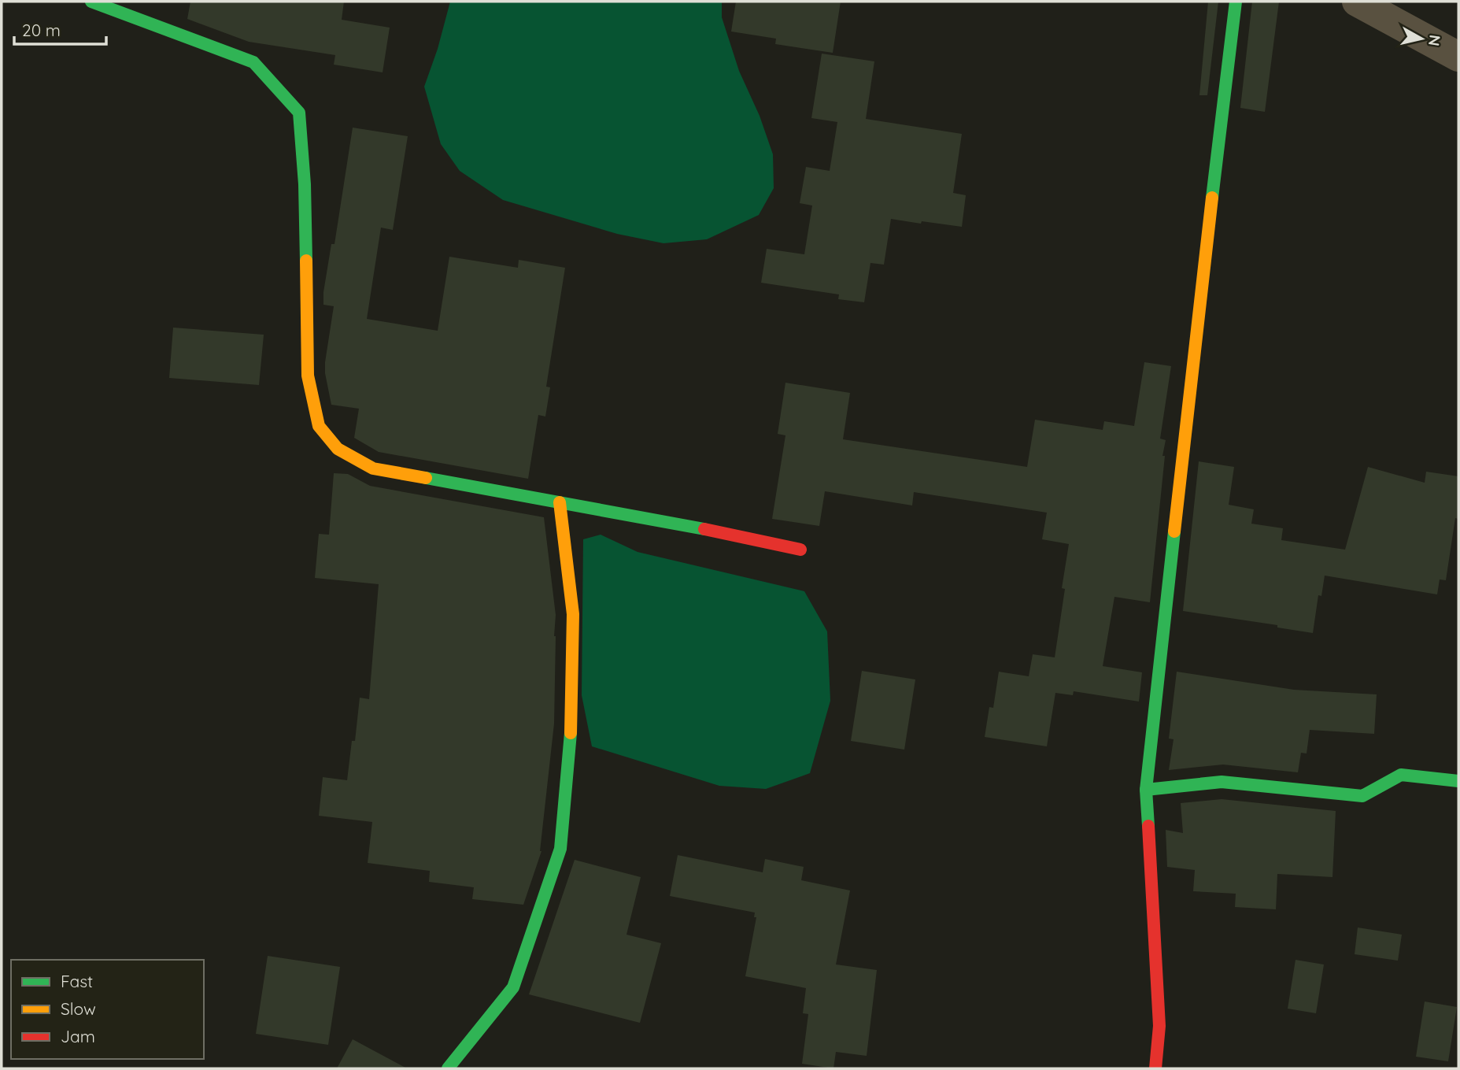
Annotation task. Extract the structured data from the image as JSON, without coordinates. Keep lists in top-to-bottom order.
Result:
{
  "legend": ["Fast", "Slow", "Jam"],
  "scale_bar": "20 m",
  "north": "right"
}
